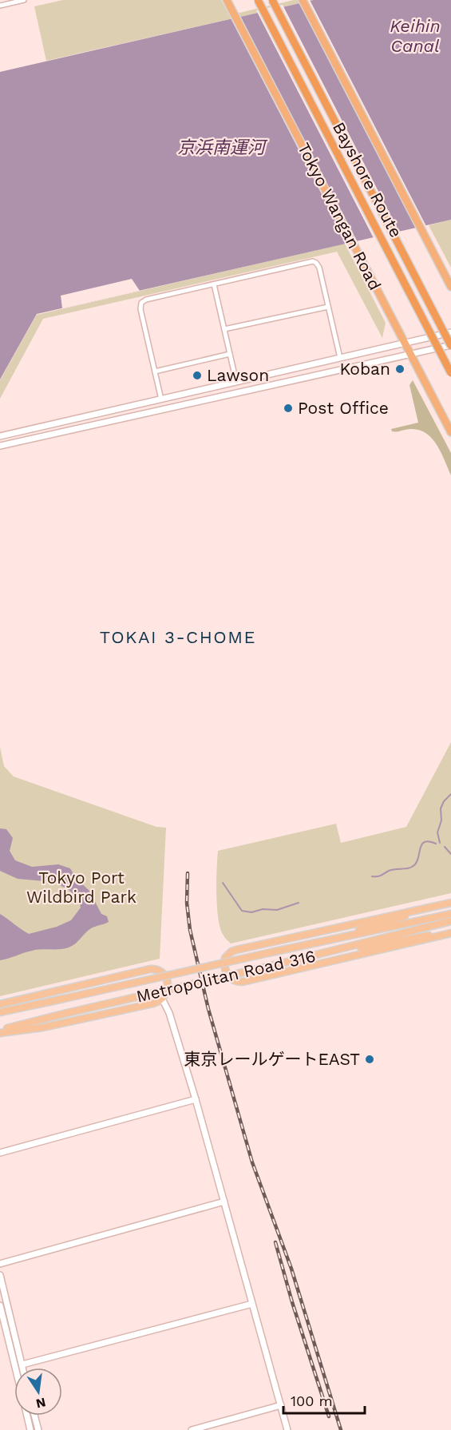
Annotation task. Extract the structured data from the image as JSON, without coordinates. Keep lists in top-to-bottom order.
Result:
{
  "streets": {
    "highway": ["Bayshore Route", "Tokyo Wangan Road"],
    "main road": ["Metropolitan Road 316"]
  },
  "districts": ["TOKAI 3-CHOME"],
  "water": ["Keihin Canal", "京浜南運河"],
  "parks": ["Tokyo Port Wildbird Park"],
  "places": [
    "Koban",
    "Lawson",
    "Post Office",
    "東京レールゲートEAST"
  ],
  "scale_bar": "100 m",
  "north": "bottom"
}
